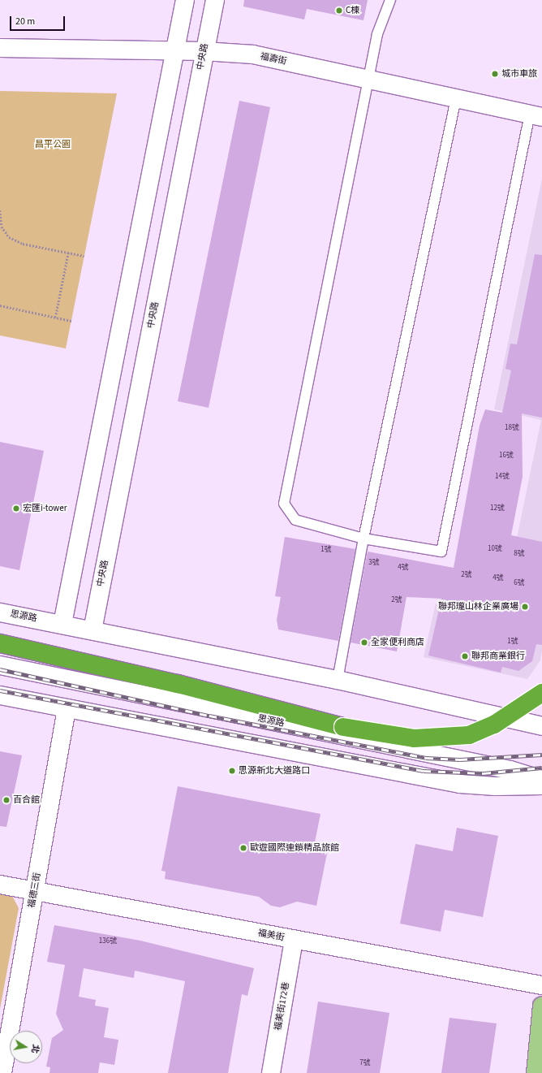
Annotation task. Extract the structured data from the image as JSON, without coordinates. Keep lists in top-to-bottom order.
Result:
{
  "streets": {
    "street": [
      "中央路",
      "福壽街",
      "思源路",
      "福德三街",
      "福美街",
      "福美街172巷"
    ]
  },
  "crossings": [
    ["中央路", "福壽街"],
    ["中央路", "思源路"],
    ["福德三街", "福美街"],
    ["福美街", "福美街172巷"]
  ],
  "parks": ["昌平公園"],
  "places": [
    "C棟",
    "城市車旅",
    "宏匯i-tower",
    "聯邦瓏山林企業廣場",
    "全家便利商店",
    "聯邦商業銀行",
    "思源新北大道路口",
    "百合館",
    "歐遊國際連鎖精品旅館"
  ],
  "house_numbers": [
    "18號",
    "16號",
    "14號",
    "12號",
    "10號",
    "1號",
    "8號",
    "3號",
    "4號",
    "2號",
    "4號",
    "6號",
    "2號",
    "1號",
    "136號",
    "7號"
  ],
  "scale_bar": "20 m",
  "north": "right"
}
